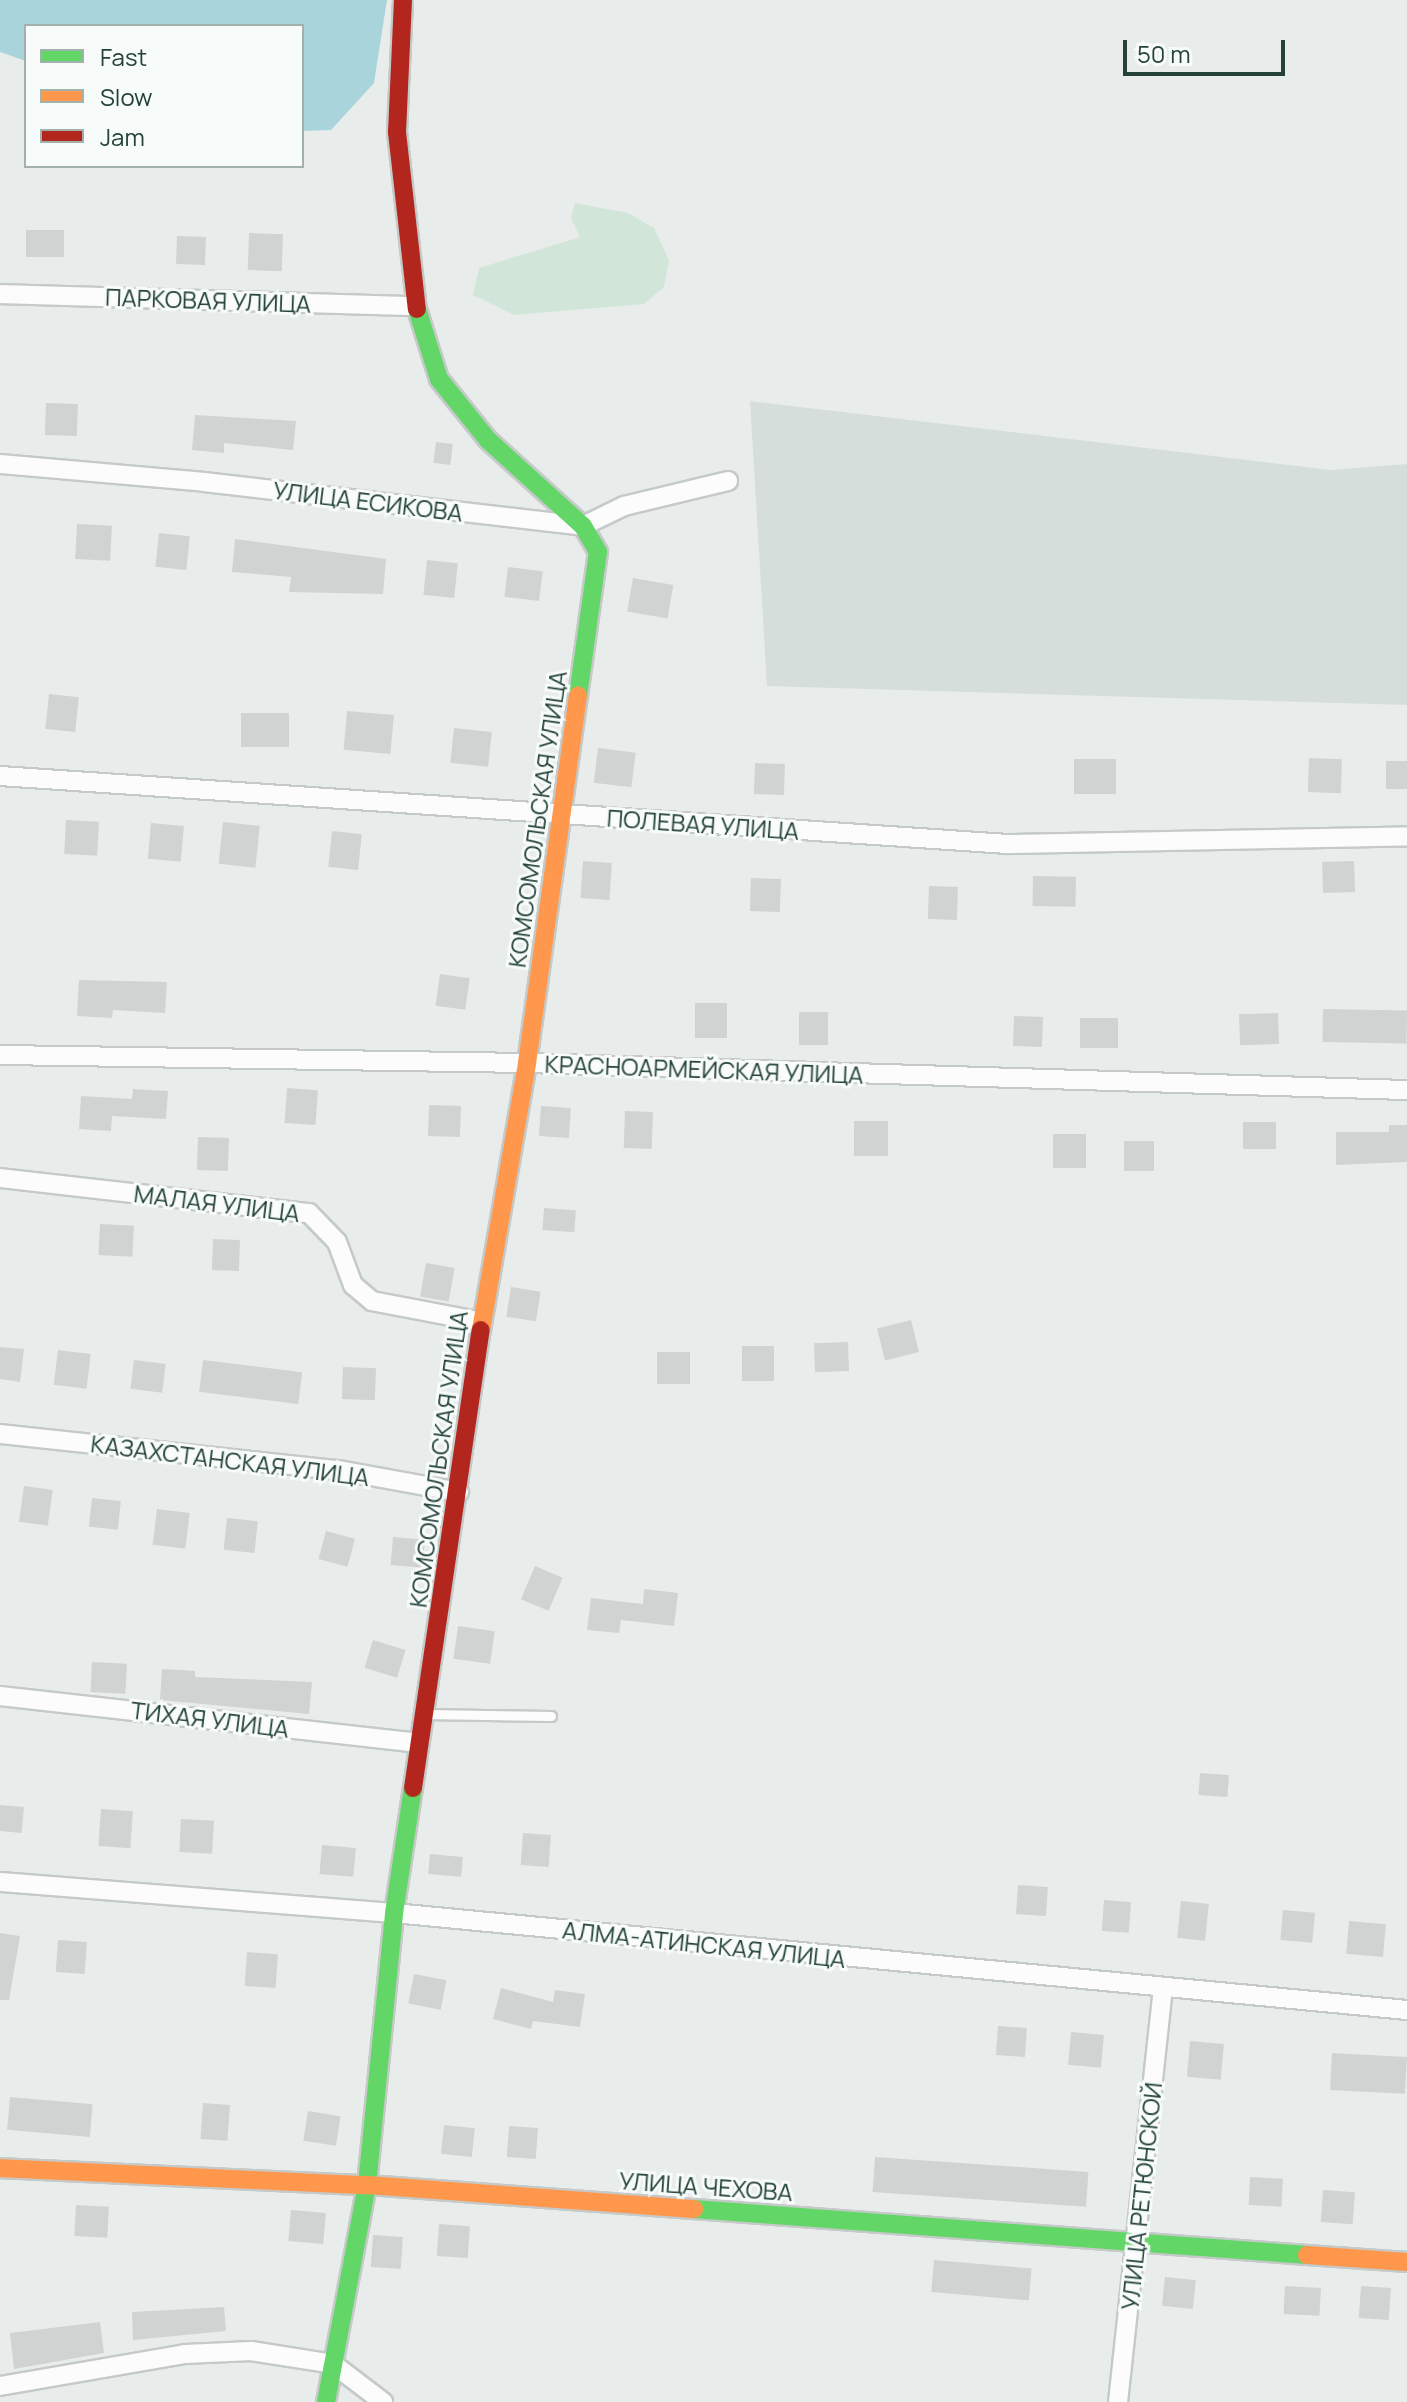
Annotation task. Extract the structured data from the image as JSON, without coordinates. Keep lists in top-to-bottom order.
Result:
{
  "streets": {
    "street": [
      "ПАРКОВАЯ УЛИЦА",
      "УЛИЦА ЕСИКОВА",
      "КОМСОМОЛЬСКАЯ УЛИЦА",
      "ПОЛЕВАЯ УЛИЦА",
      "КРАСНОАРМЕЙСКАЯ УЛИЦА",
      "МАЛАЯ УЛИЦА",
      "КАЗАХСТАНСКАЯ УЛИЦА",
      "ТИХАЯ УЛИЦА",
      "АЛМА-АТИНСКАЯ УЛИЦА",
      "УЛИЦА ЧЕХОВА",
      "УЛИЦА РЕТЮНСКОЙ"
    ]
  },
  "crossings": [
    ["УЛИЦА ЕСИКОВА", "КОМСОМОЛЬСКАЯ УЛИЦА"],
    ["КОМСОМОЛЬСКАЯ УЛИЦА", "ПОЛЕВАЯ УЛИЦА"],
    ["КОМСОМОЛЬСКАЯ УЛИЦА", "КРАСНОАРМЕЙСКАЯ УЛИЦА"],
    ["КОМСОМОЛЬСКАЯ УЛИЦА", "МАЛАЯ УЛИЦА"],
    ["КОМСОМОЛЬСКАЯ УЛИЦА", "КАЗАХСТАНСКАЯ УЛИЦА"],
    ["КОМСОМОЛЬСКАЯ УЛИЦА", "ТИХАЯ УЛИЦА"],
    ["КОМСОМОЛЬСКАЯ УЛИЦА", "АЛМА-АТИНСКАЯ УЛИЦА"],
    ["КОМСОМОЛЬСКАЯ УЛИЦА", "УЛИЦА ЧЕХОВА"],
    ["АЛМА-АТИНСКАЯ УЛИЦА", "УЛИЦА РЕТЮНСКОЙ"],
    ["УЛИЦА ЧЕХОВА", "УЛИЦА РЕТЮНСКОЙ"]
  ],
  "legend": ["Fast", "Slow", "Jam"],
  "scale_bar": "50 m"
}
